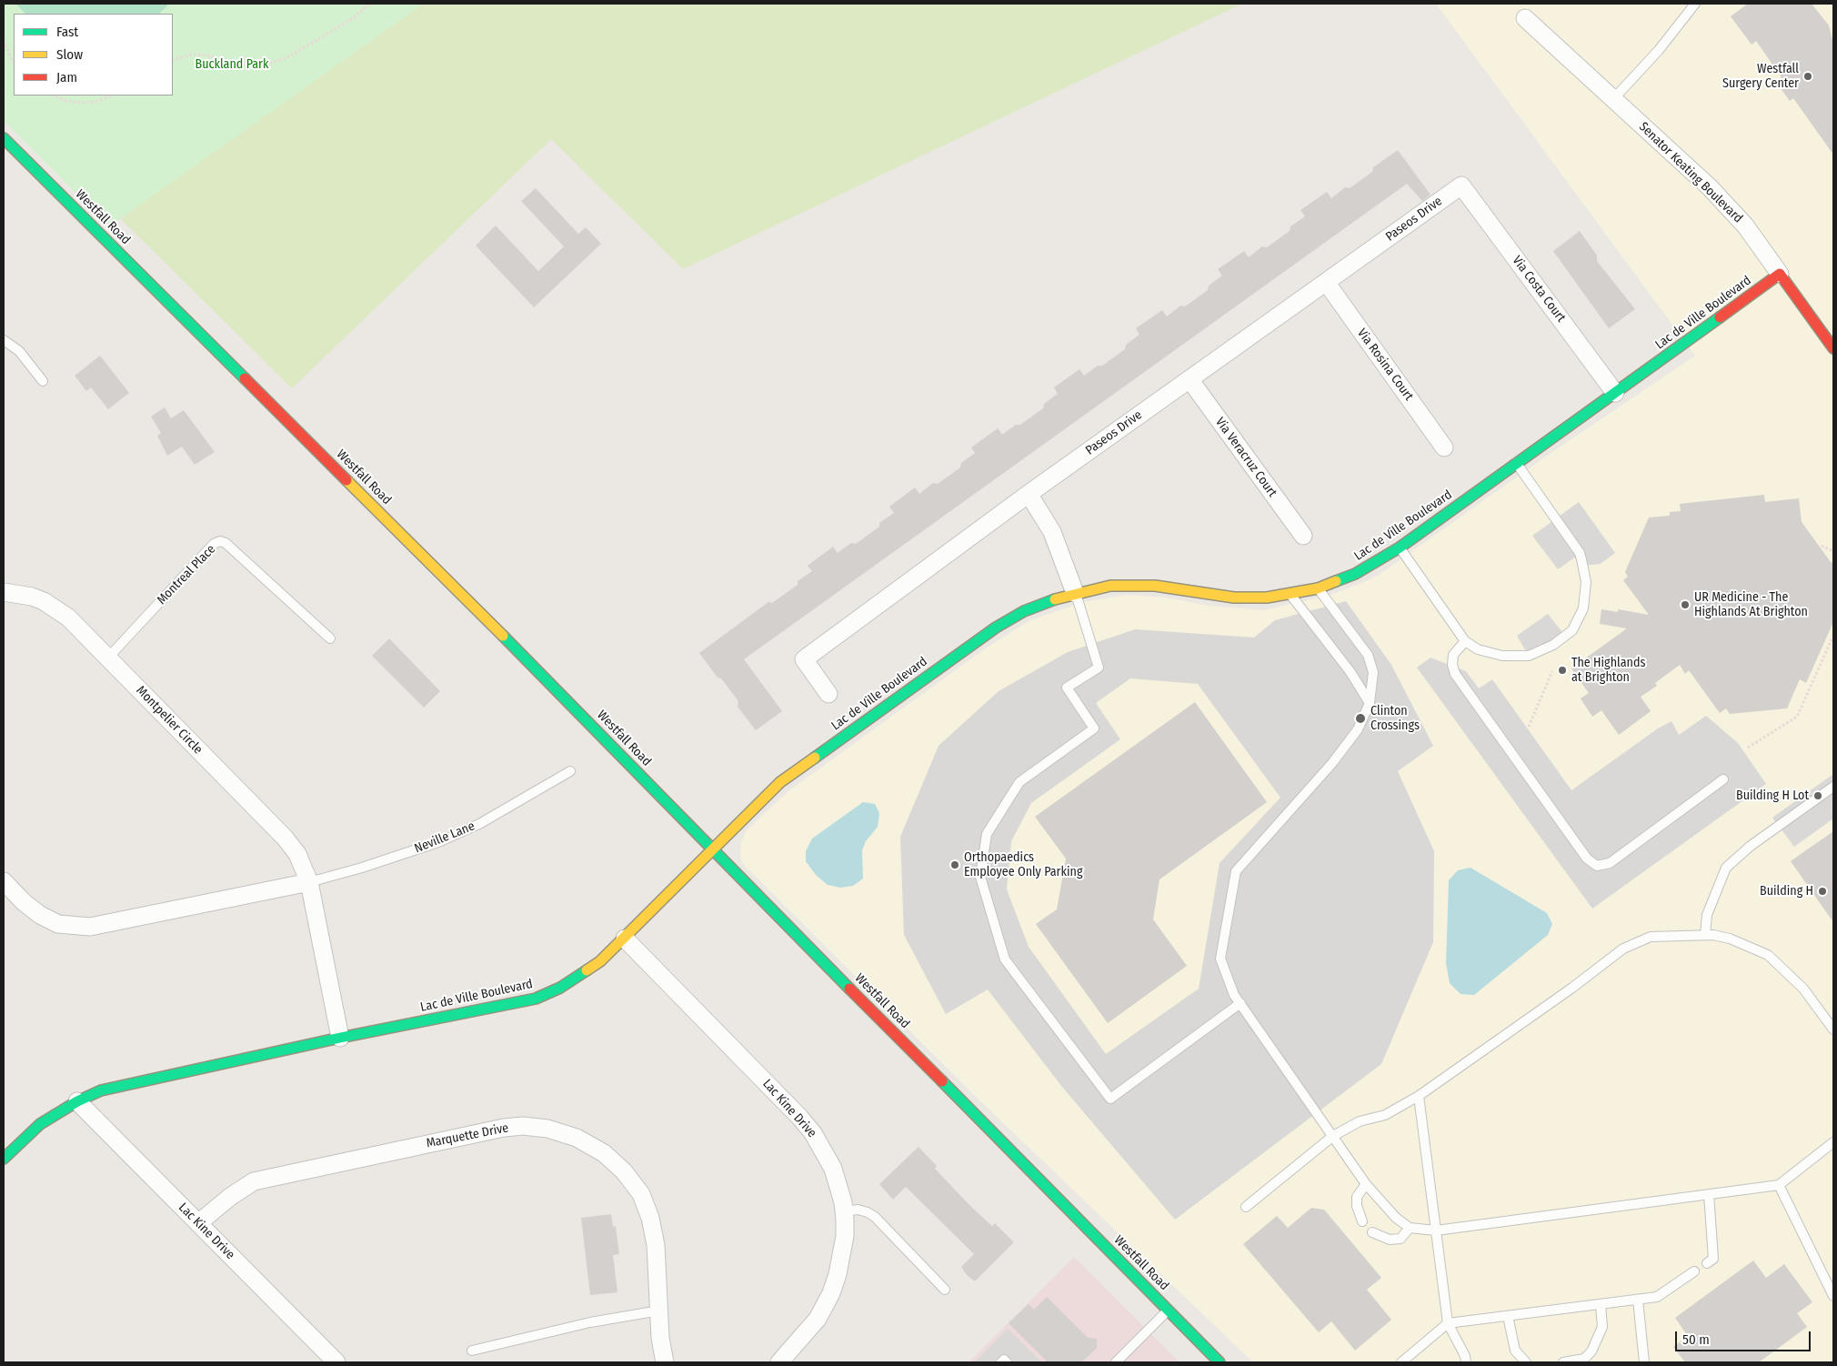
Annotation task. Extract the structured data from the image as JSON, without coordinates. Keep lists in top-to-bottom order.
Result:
{
  "streets": {
    "street": [
      "Senator Keating Boulevard",
      "Westfall Road",
      "Paseos Drive",
      "Via Costa Court",
      "Lac de Ville Boulevard",
      "Via Rosina Court",
      "Via Veracruz Court",
      "Montpelier Circle",
      "Lac Kine Drive",
      "Marquette Drive"
    ],
    "lane": ["Montreal Place", "Neville Lane"]
  },
  "crossings": [
    ["Senator Keating Boulevard", "Lac de Ville Boulevard"],
    ["Westfall Road", "Lac de Ville Boulevard"],
    ["Paseos Drive", "Via Costa Court"],
    ["Paseos Drive", "Via Rosina Court"],
    ["Paseos Drive", "Via Veracruz Court"],
    ["Via Costa Court", "Lac de Ville Boulevard"],
    ["Lac de Ville Boulevard", "Montpelier Circle"],
    ["Lac de Ville Boulevard", "Lac Kine Drive"],
    ["Montreal Place", "Montpelier Circle"],
    ["Montpelier Circle", "Neville Lane"],
    ["Lac Kine Drive", "Marquette Drive"]
  ],
  "parks": ["Buckland Park"],
  "places": [
    "Westfall Surgery Center",
    "UR Medicine - The Highlands At Brighton",
    "The Highlands at Brighton",
    "Clinton Crossings",
    "Building H Lot",
    "Orthopaedics Employee Only Parking",
    "Building H"
  ],
  "legend": ["Fast", "Slow", "Jam"],
  "scale_bar": "50 m"
}
